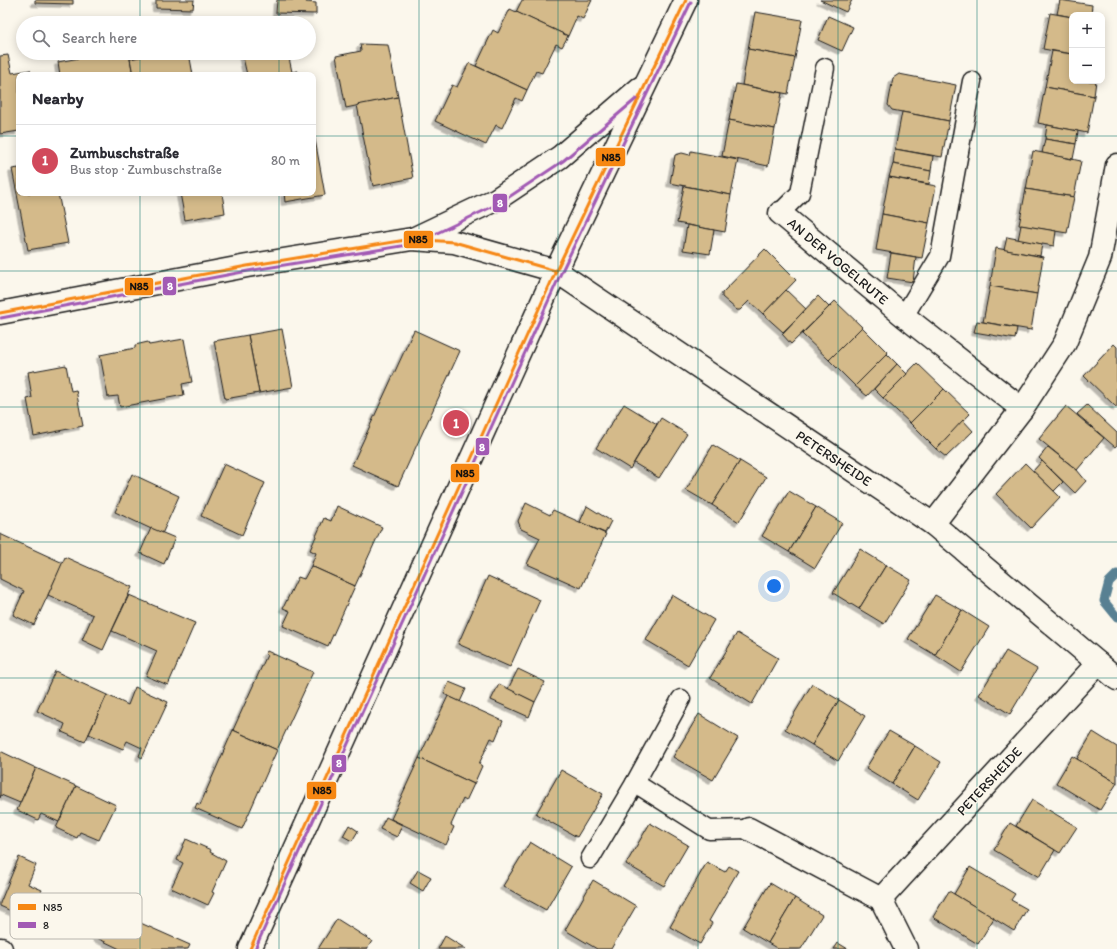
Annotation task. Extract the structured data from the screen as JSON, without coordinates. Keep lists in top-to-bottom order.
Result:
{
  "streets": {
    "street": ["AN DER VOGELRUTE", "PETERSHEIDE"]
  },
  "lines": ["transit line N85", "transit line 8"],
  "legend": ["N85", "8"],
  "page": {
    "map_buttons": ["+", "−"],
    "search": "Search here",
    "heading": "Nearby",
    "list": [
      {
        "mark": "1",
        "name": "Zumbuschstraße",
        "note": "Bus stop · Zumbuschstraße",
        "value": "80 m"
      }
    ],
    "pins": "1"
  }
}
